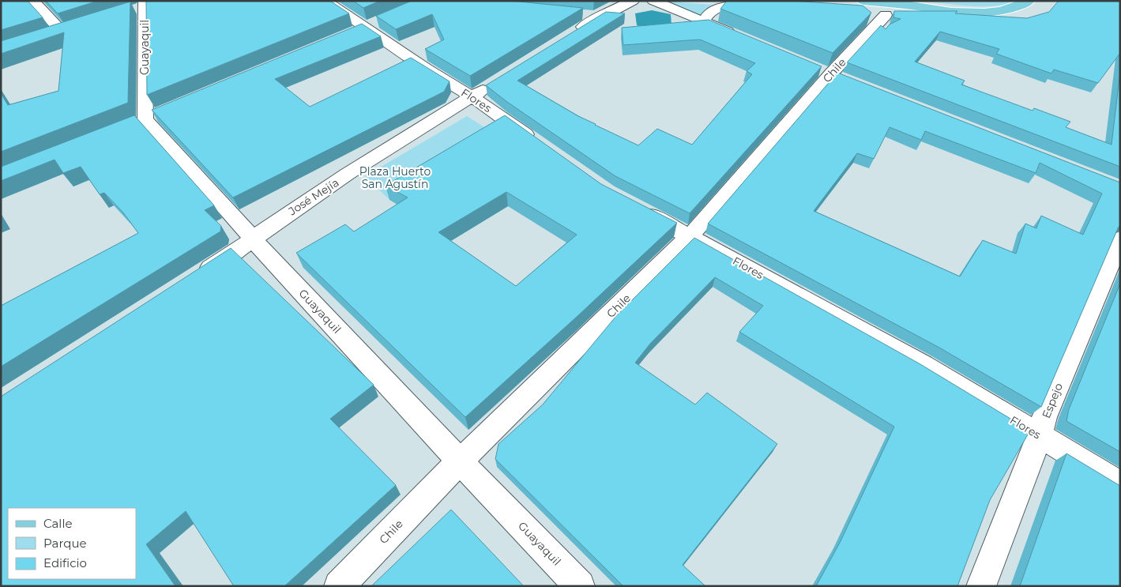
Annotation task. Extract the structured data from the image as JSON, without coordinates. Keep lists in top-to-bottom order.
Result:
{
  "streets": {
    "street": [
      "Guayaquil",
      "Chile",
      "Flores",
      "José Mejía",
      "Espejo"
    ]
  },
  "crossings": [
    ["Guayaquil", "Chile"],
    ["Guayaquil", "José Mejía"],
    ["Chile", "Flores"],
    ["Flores", "José Mejía"],
    ["Flores", "Espejo"]
  ],
  "parks": ["Plaza Huerto San Agustín"],
  "legend": ["Calle", "Parque", "Edificio"]
}
